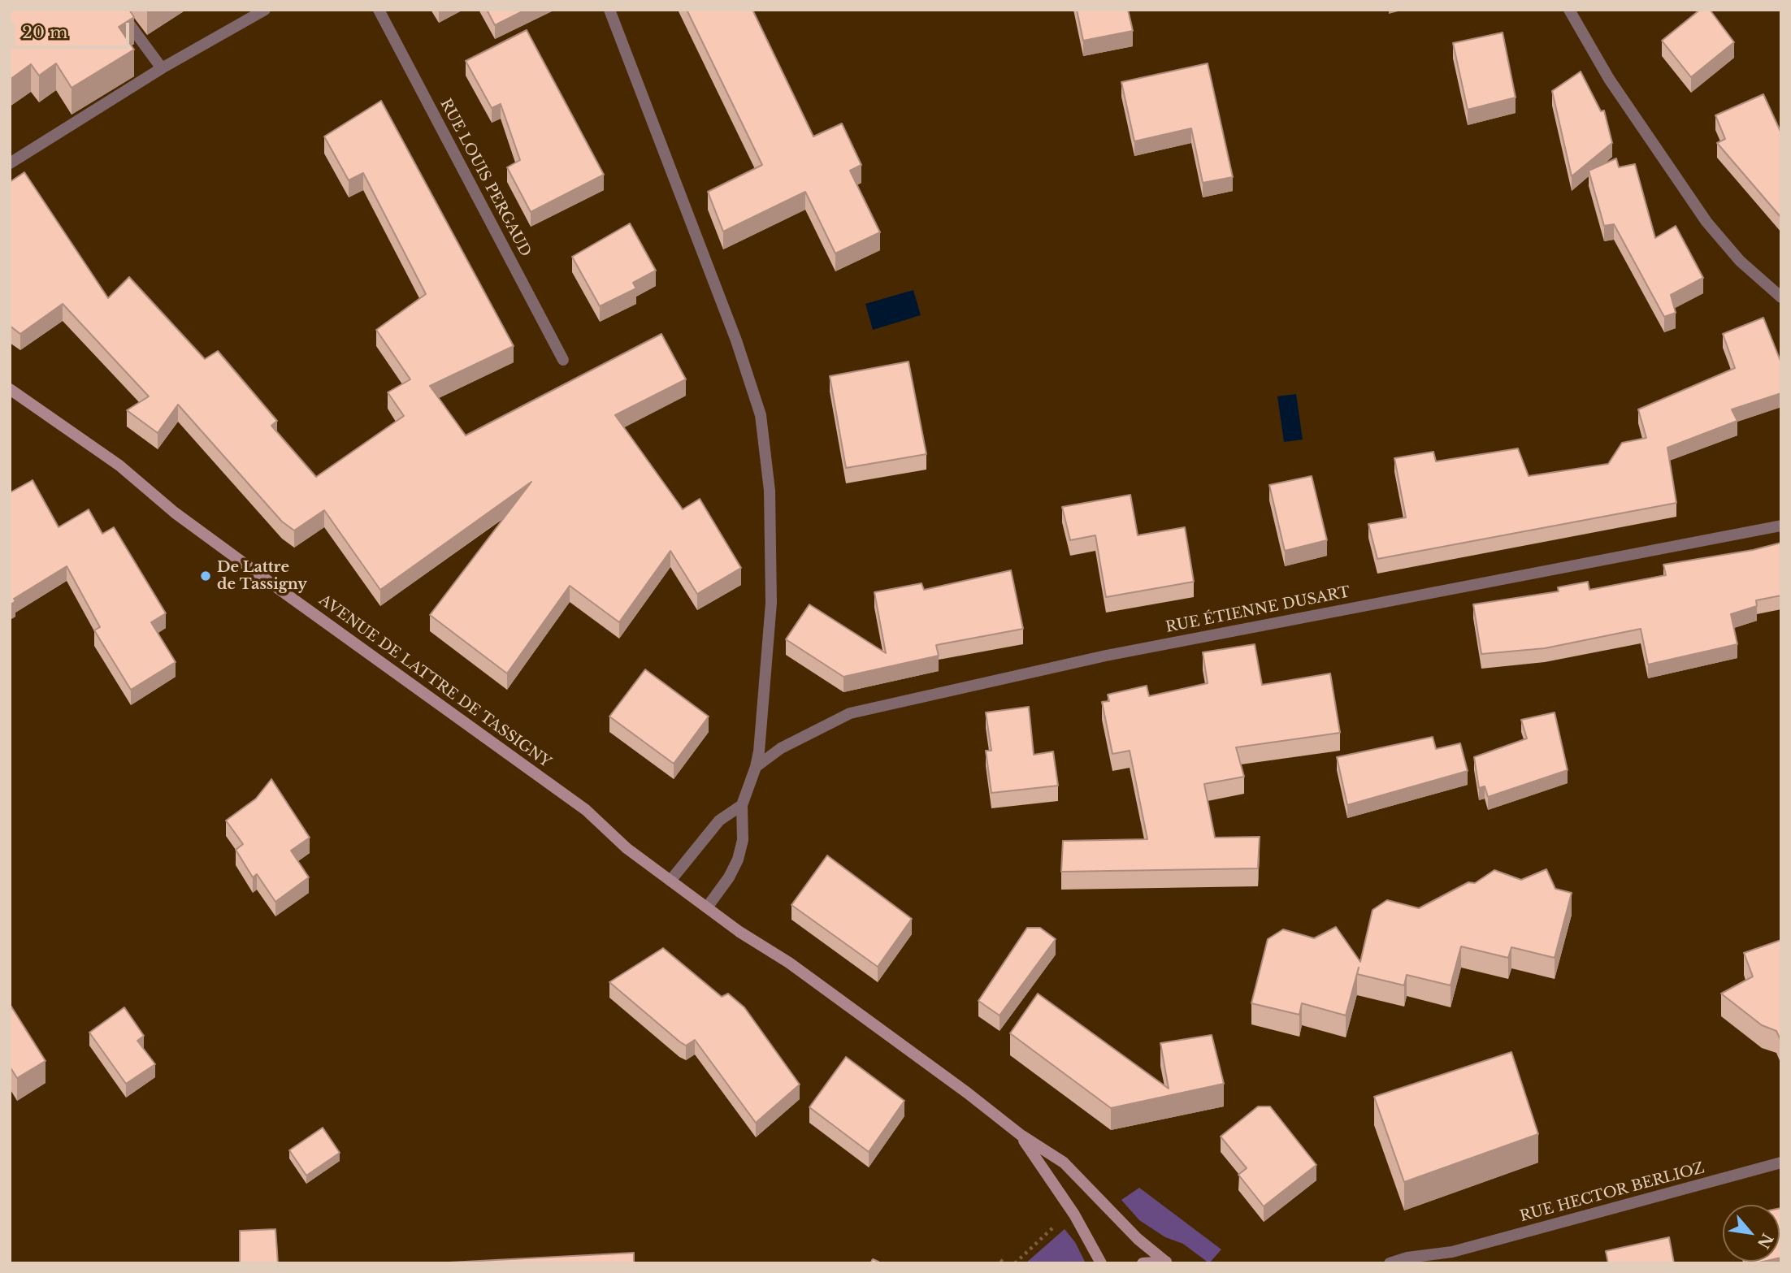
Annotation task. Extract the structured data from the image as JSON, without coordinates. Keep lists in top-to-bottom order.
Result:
{
  "streets": {
    "main road": ["AVENUE DE LATTRE DE TASSIGNY"],
    "street": ["RUE LOUIS PERGAUD", "RUE ÉTIENNE DUSART", "RUE HECTOR BERLIOZ"]
  },
  "places": ["De Lattre de Tassigny"],
  "scale_bar": "20 m",
  "north": "bottom right"
}
